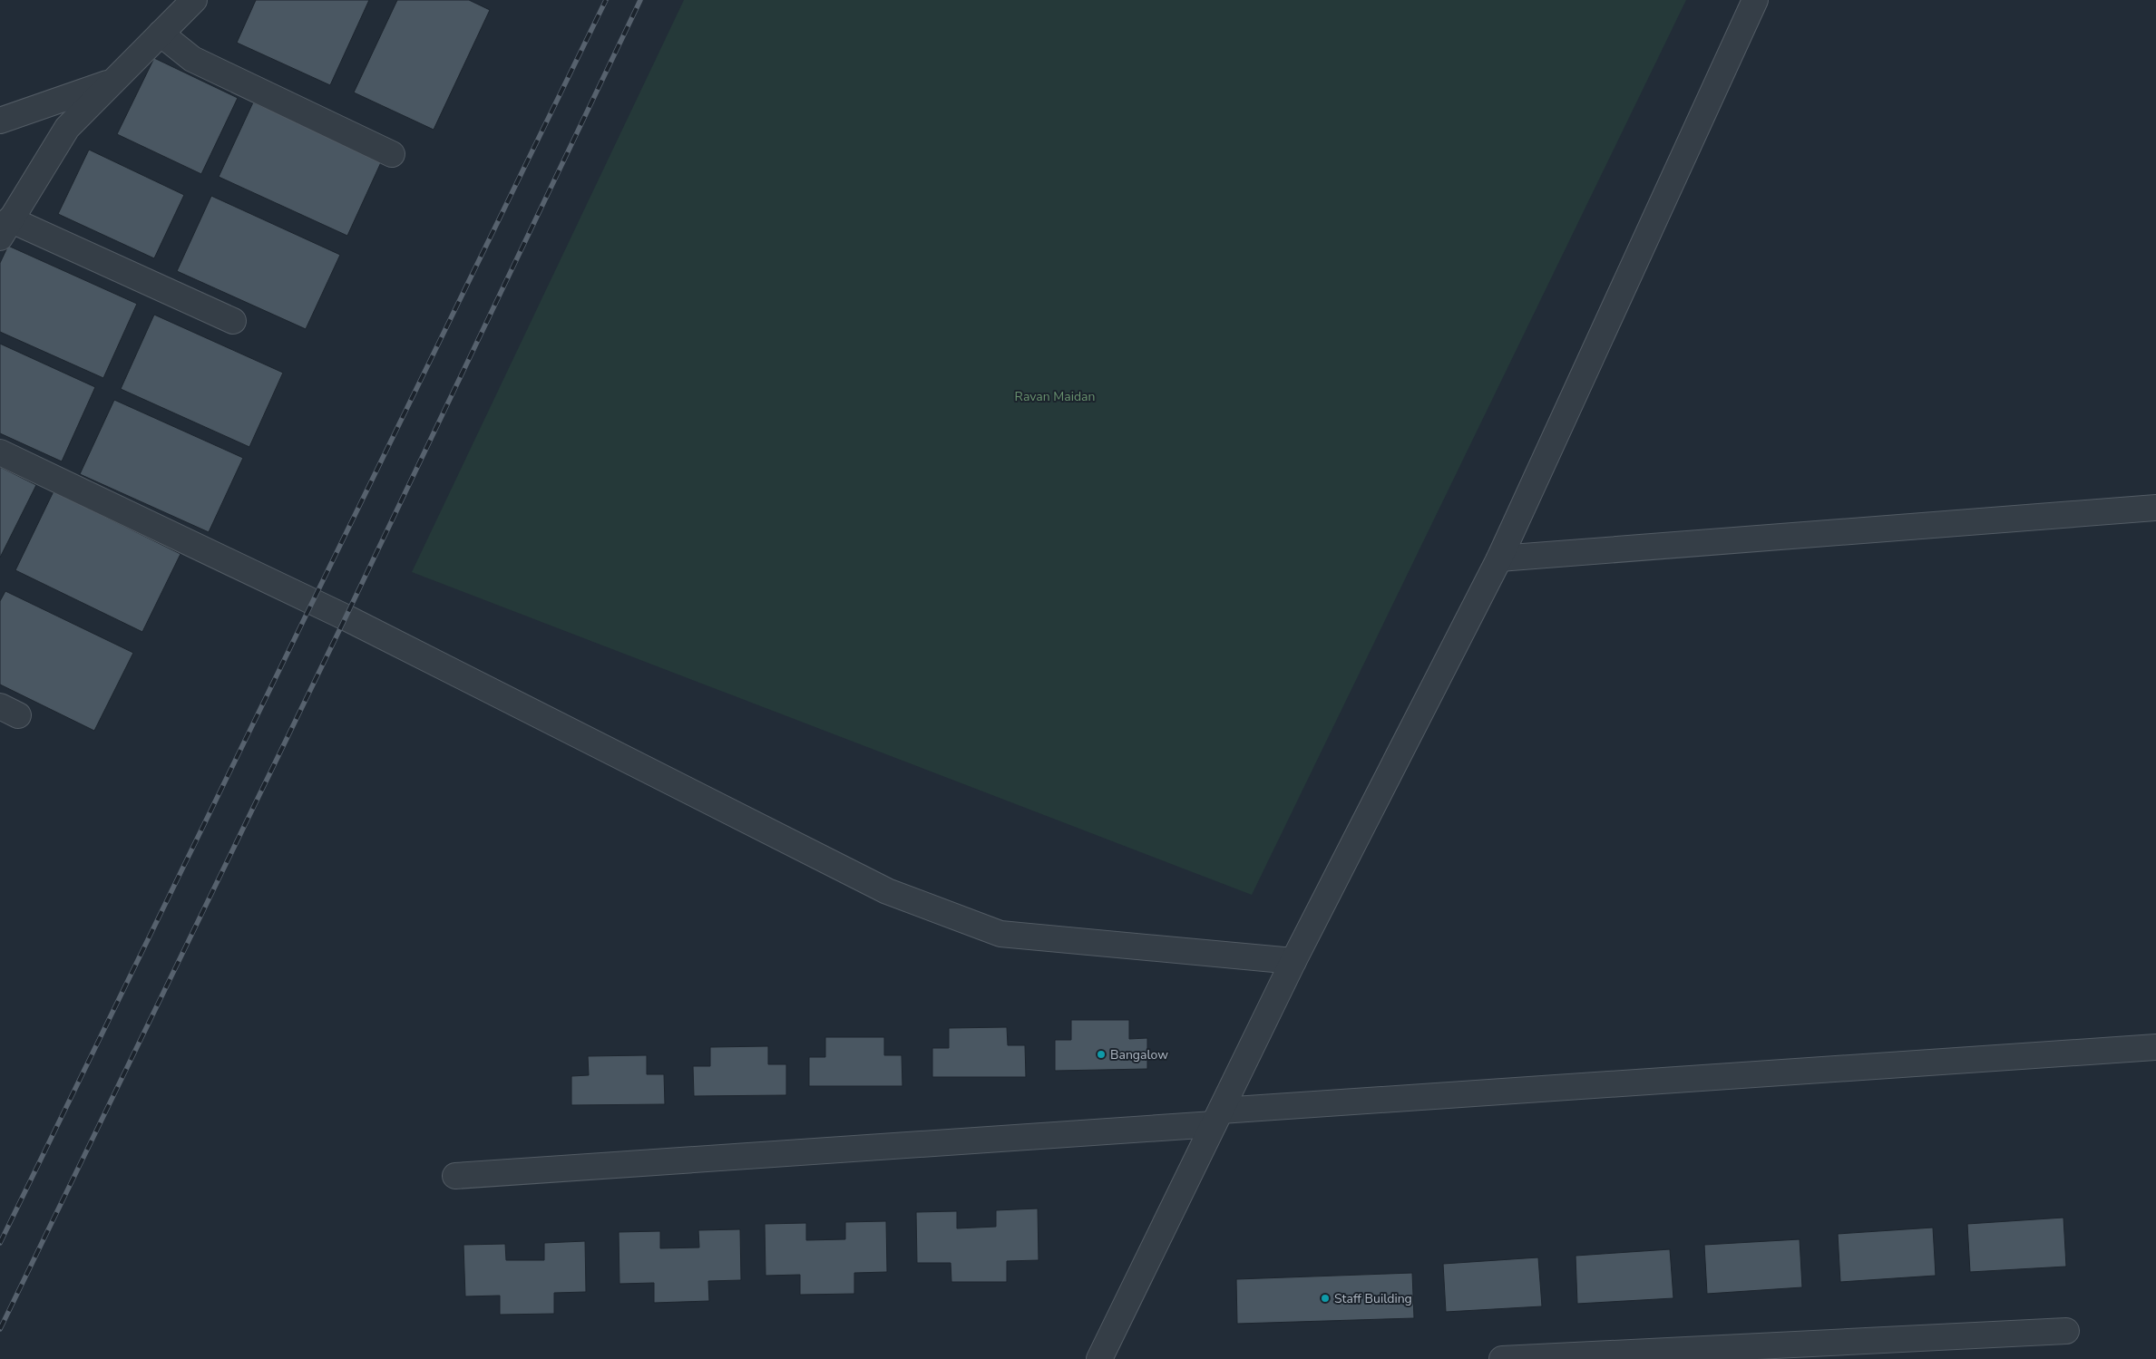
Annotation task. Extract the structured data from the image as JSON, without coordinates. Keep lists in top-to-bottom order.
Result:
{
  "parks": ["Ravan Maidan"],
  "places": ["Bangalow", "Staff Building"]
}
